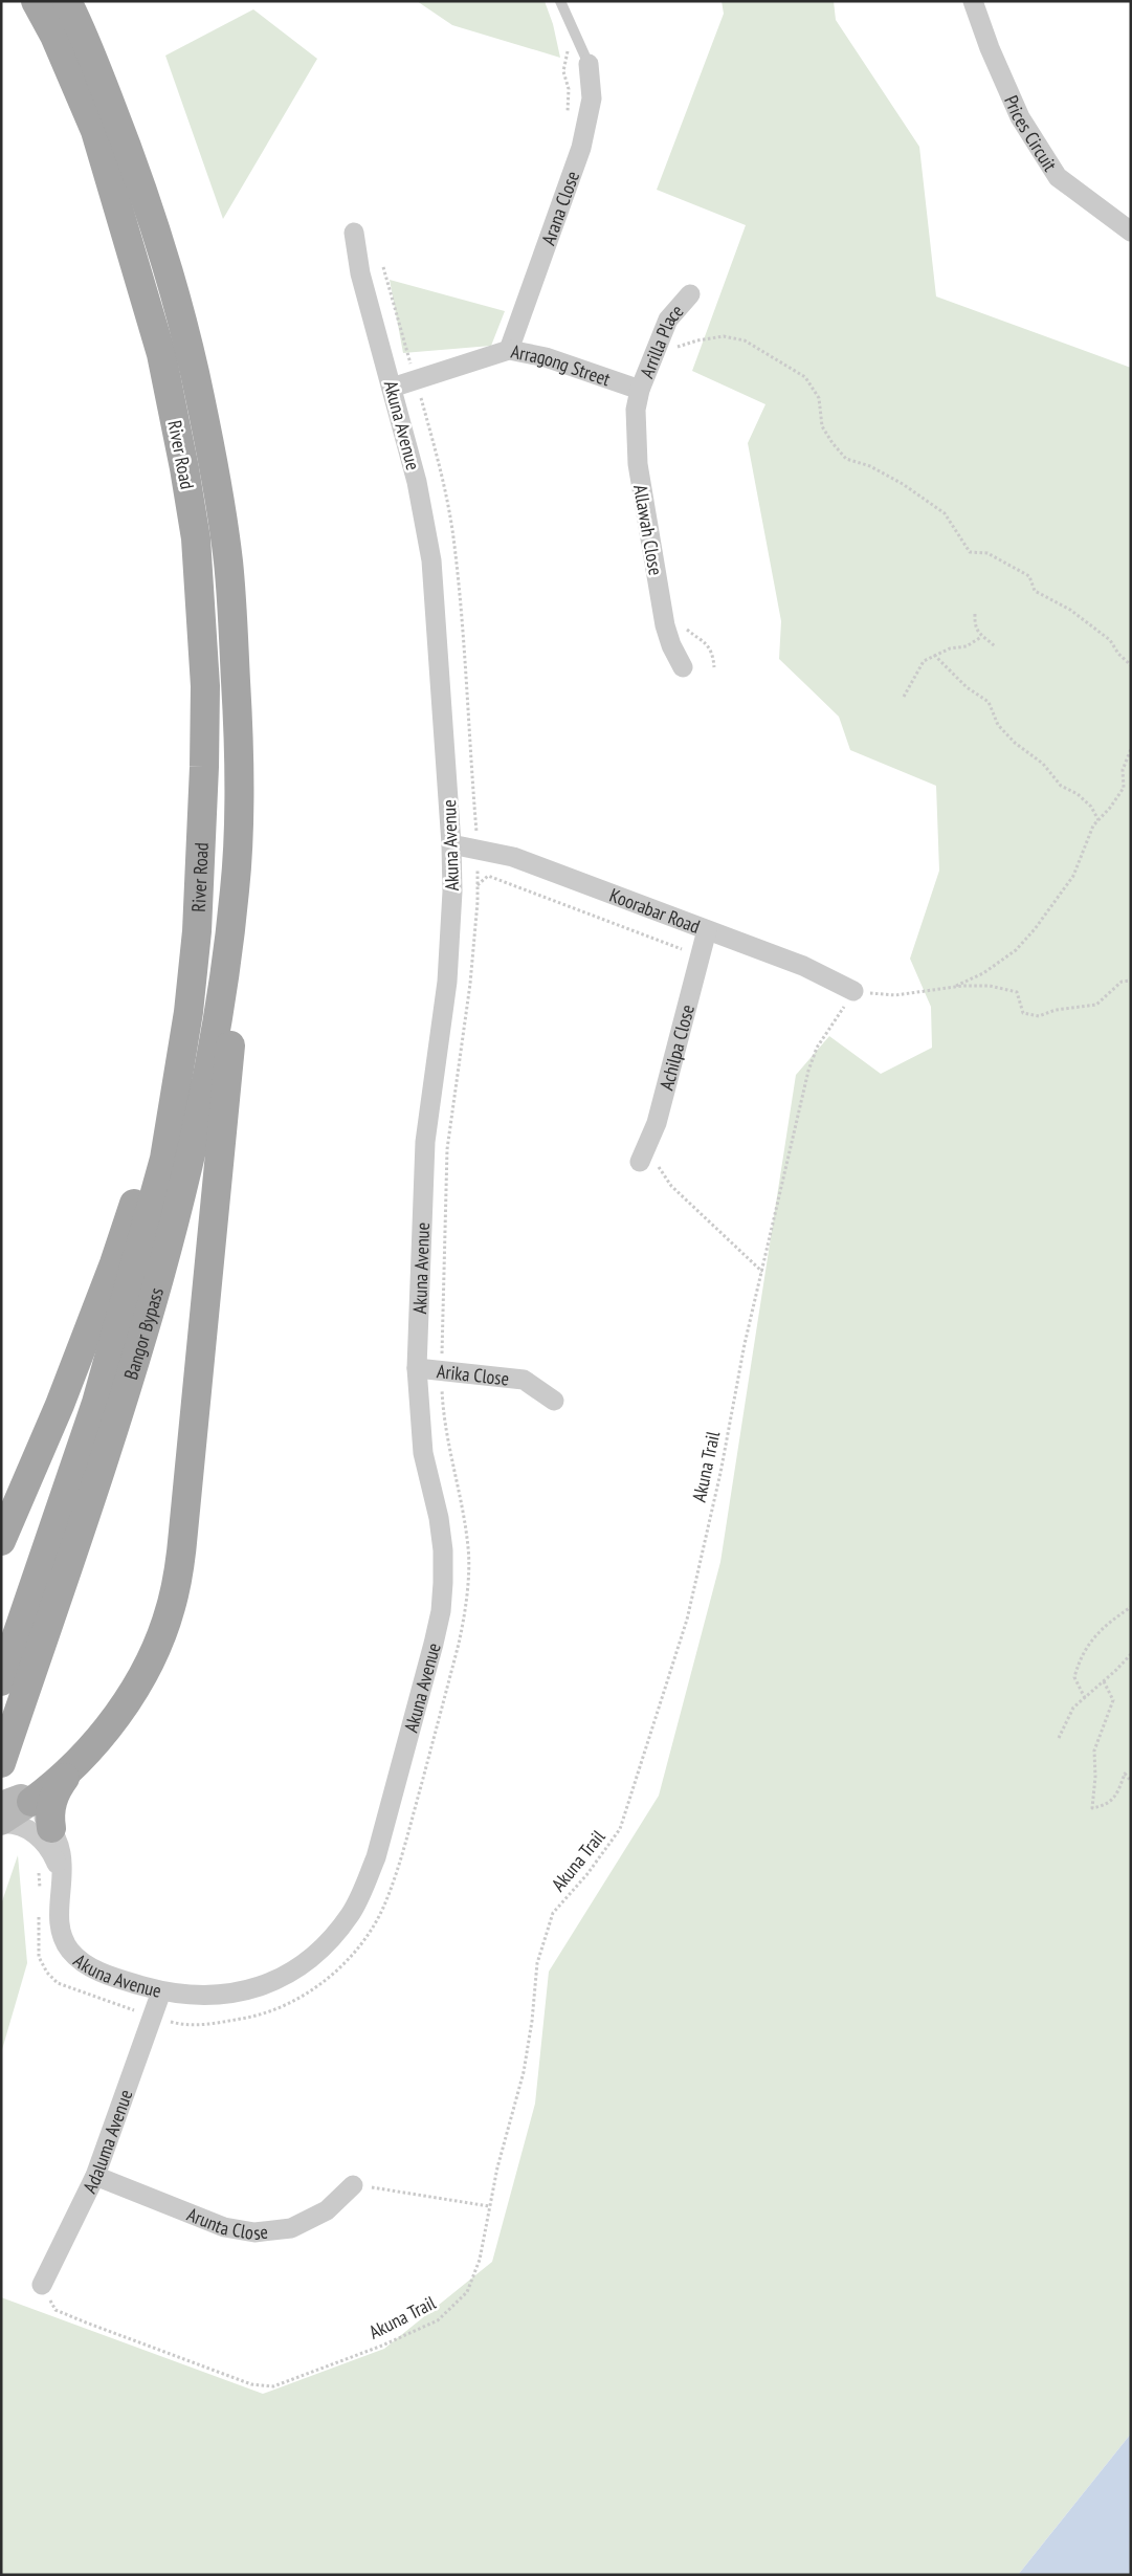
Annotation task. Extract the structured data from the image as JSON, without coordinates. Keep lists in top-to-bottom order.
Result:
{
  "streets": {
    "main road": ["River Road", "Bangor Bypass"],
    "street": [
      "Prices Circuit",
      "Arana Close",
      "Arrilla Place",
      "Arragong Street",
      "Akuna Avenue",
      "Allawah Close",
      "Koorabar Road",
      "Achilpa Close",
      "Arika Close",
      "Adaluma Avenue",
      "Arunta Close"
    ],
    "path": ["Akuna Trail"]
  },
  "crossings": [
    ["Arana Close", "Arragong Street"],
    ["Arrilla Place", "Arragong Street"],
    ["Arrilla Place", "Allawah Close"],
    ["Arragong Street", "Akuna Avenue"],
    ["Arragong Street", "Allawah Close"],
    ["Akuna Avenue", "Koorabar Road"],
    ["Akuna Avenue", "Arika Close"],
    ["Akuna Avenue", "Adaluma Avenue"],
    ["River Road", "Bangor Bypass"],
    ["Koorabar Road", "Achilpa Close"],
    ["Koorabar Road", "Akuna Trail"],
    ["Akuna Trail", "Adaluma Avenue"],
    ["Adaluma Avenue", "Arunta Close"]
  ]
}
